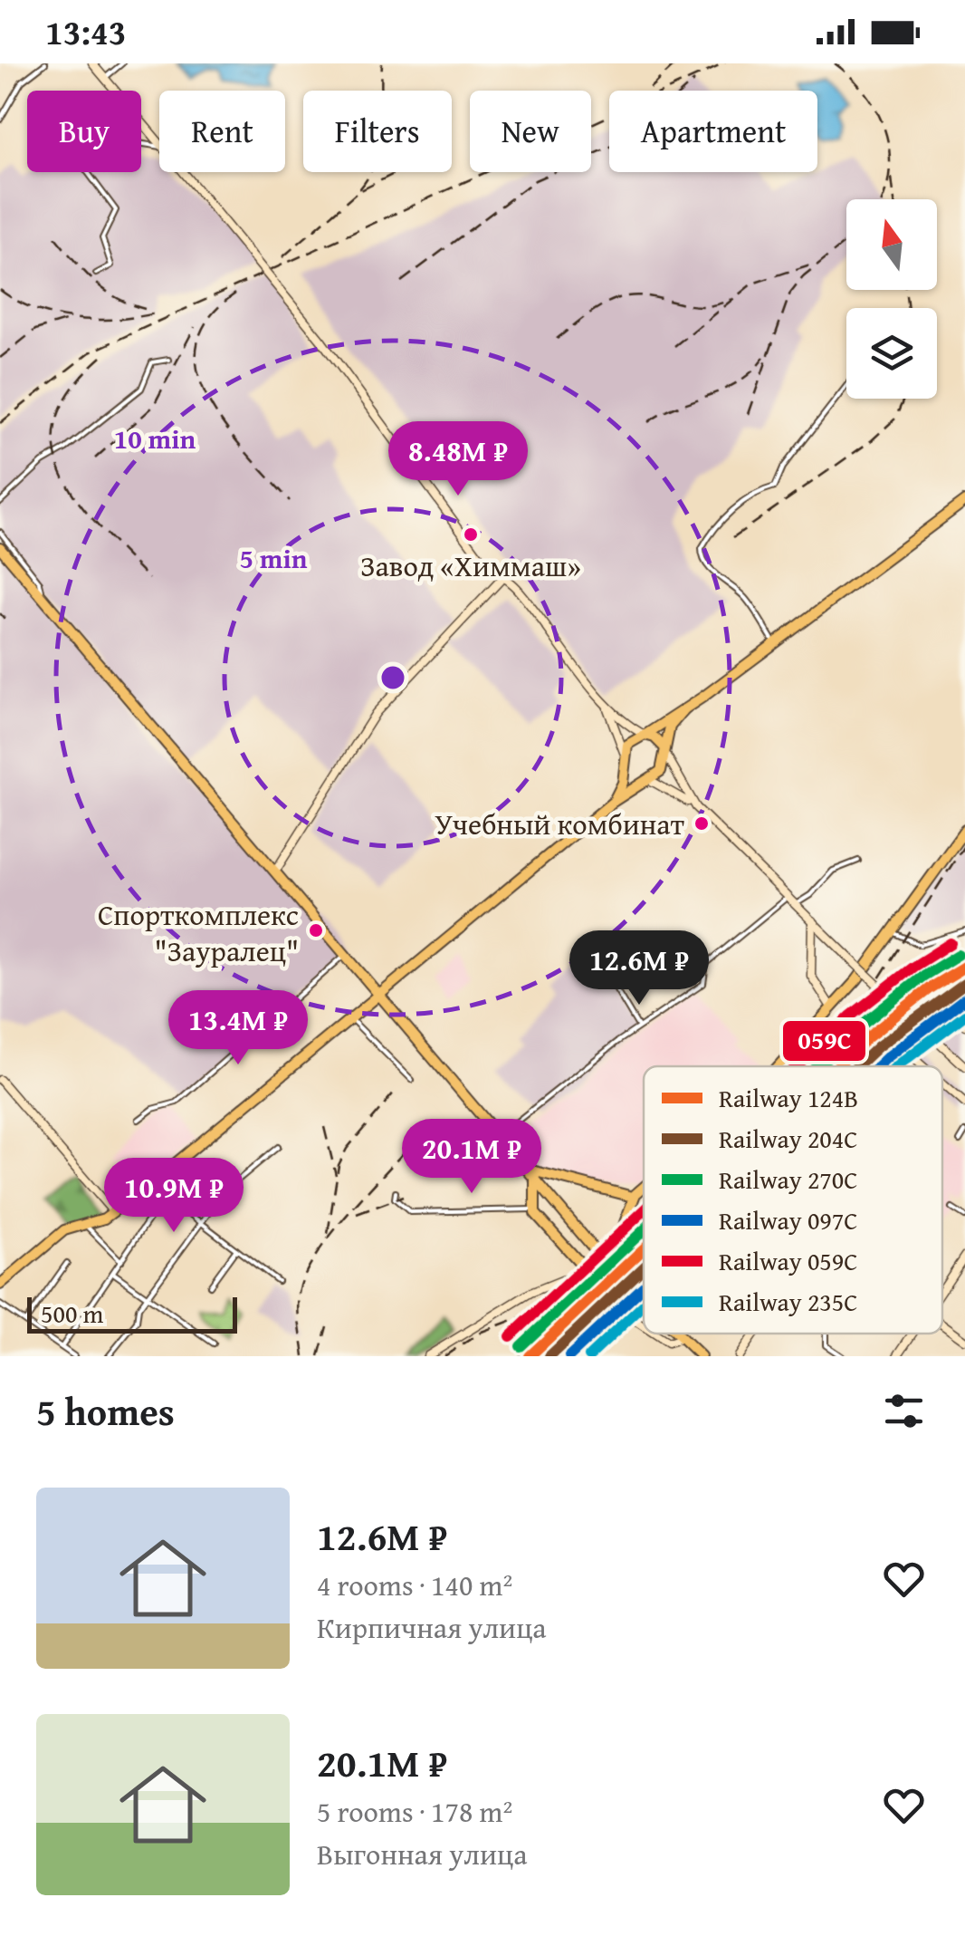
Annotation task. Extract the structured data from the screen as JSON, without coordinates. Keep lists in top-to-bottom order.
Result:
{
  "places": ["Завод «Химмаш»", "Учебный комбинат", "Спорткомплекс \"Зауралец\""],
  "lines": [
    "rail line 059С",
    "rail line 270С",
    "rail line 124В",
    "rail line 204С",
    "rail line 097С",
    "rail line 235С"
  ],
  "legend": [
    "Railway 124В",
    "Railway 204С",
    "Railway 270С",
    "Railway 097С",
    "Railway 059С",
    "Railway 235С"
  ],
  "scale_bar": "500 m",
  "north": "top",
  "page": {
    "status": "13:43",
    "chip": [
      "Buy",
      "Rent",
      "Filters",
      "New",
      "Apartment"
    ],
    "price": [
      "8.48M ₽",
      "12.6M ₽",
      "13.4M ₽",
      "20.1M ₽",
      "10.9M ₽"
    ],
    "scale": "500 m",
    "heading": "5 homes",
    "list": [
      {
        "name": "12.6M ₽",
        "note": "4 rooms · 140 m² · Кирпичная улица"
      },
      {
        "name": "20.1M ₽",
        "note": "5 rooms · 178 m² · Выгонная улица"
      }
    ]
  },
  "rings": ["10 min", "5 min"]
}
